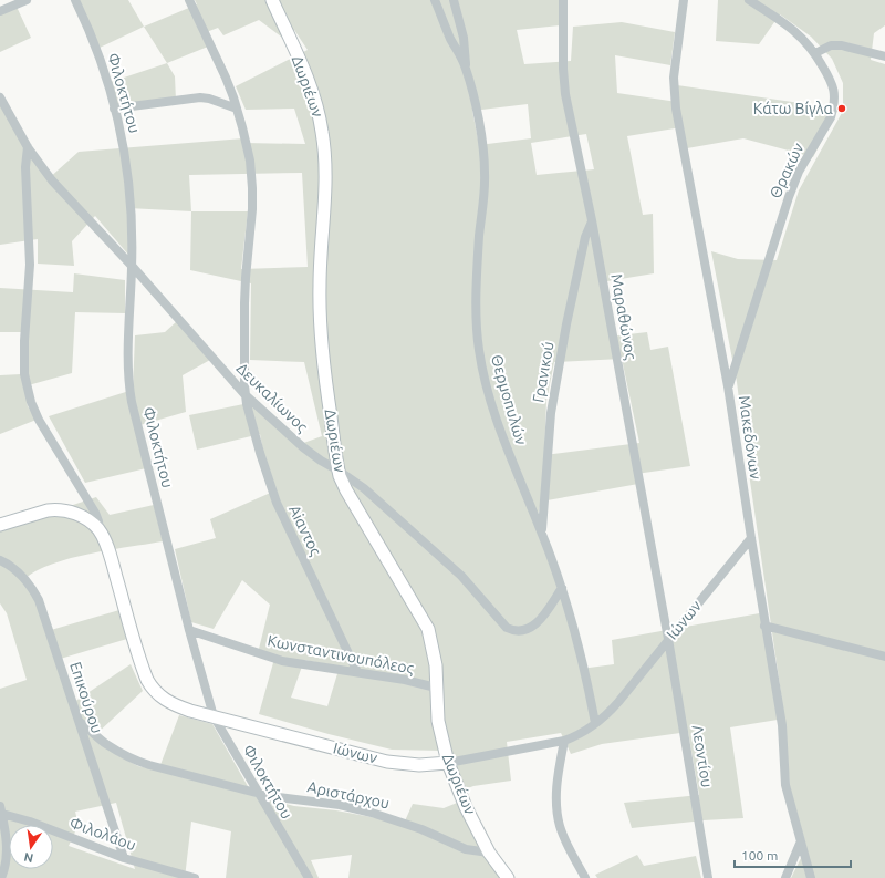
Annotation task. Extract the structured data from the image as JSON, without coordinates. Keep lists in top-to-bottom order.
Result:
{
  "streets": {
    "street": [
      "Δωριέων",
      "Φιλοκτήτου",
      "Θρακών",
      "Μαραθώνος",
      "Γρανικού",
      "Δευκαλίωνος",
      "Θερμοπυλών",
      "Μακεδόνων",
      "Aiαντος",
      "Ιώνων",
      "Κωνσταντινουπόλεος",
      "Επικούρου",
      "Λεοντίου",
      "Αριστάρχου",
      "Φιλολάου"
    ]
  },
  "crossings": [
    ["Δωριέων", "Δευκαλίωνος"],
    ["Δωριέων", "Ιώνων"],
    ["Δωριέων", "Κωνσταντινουπόλεος"],
    ["Δωριέων", "Αριστάρχου"],
    ["Φιλοκτήτου", "Δευκαλίωνος"],
    ["Φιλοκτήτου", "Ιώνων"],
    ["Φιλοκτήτου", "Κωνσταντινουπόλεος"],
    ["Φιλοκτήτου", "Αριστάρχου"],
    ["Θρακών", "Μακεδόνων"],
    ["Μαραθώνος", "Γρανικού"],
    ["Μαραθώνος", "Ιώνων"],
    ["Μαραθώνος", "Λεοντίου"],
    ["Γρανικού", "Θερμοπυλών"],
    ["Δευκαλίωνος", "Θερμοπυλών"],
    ["Δευκαλίωνος", "Aiαντος"],
    ["Θερμοπυλών", "Ιώνων"],
    ["Μακεδόνων", "Ιώνων"],
    ["Aiαντος", "Κωνσταντινουπόλεος"],
    ["Ιώνων", "Λεοντίου"],
    ["Επικούρου", "Αριστάρχου"],
    ["Επικούρου", "Φιλολάου"]
  ],
  "places": ["Κάτω Βίγλα"],
  "scale_bar": "100 m",
  "north": "bottom"
}
